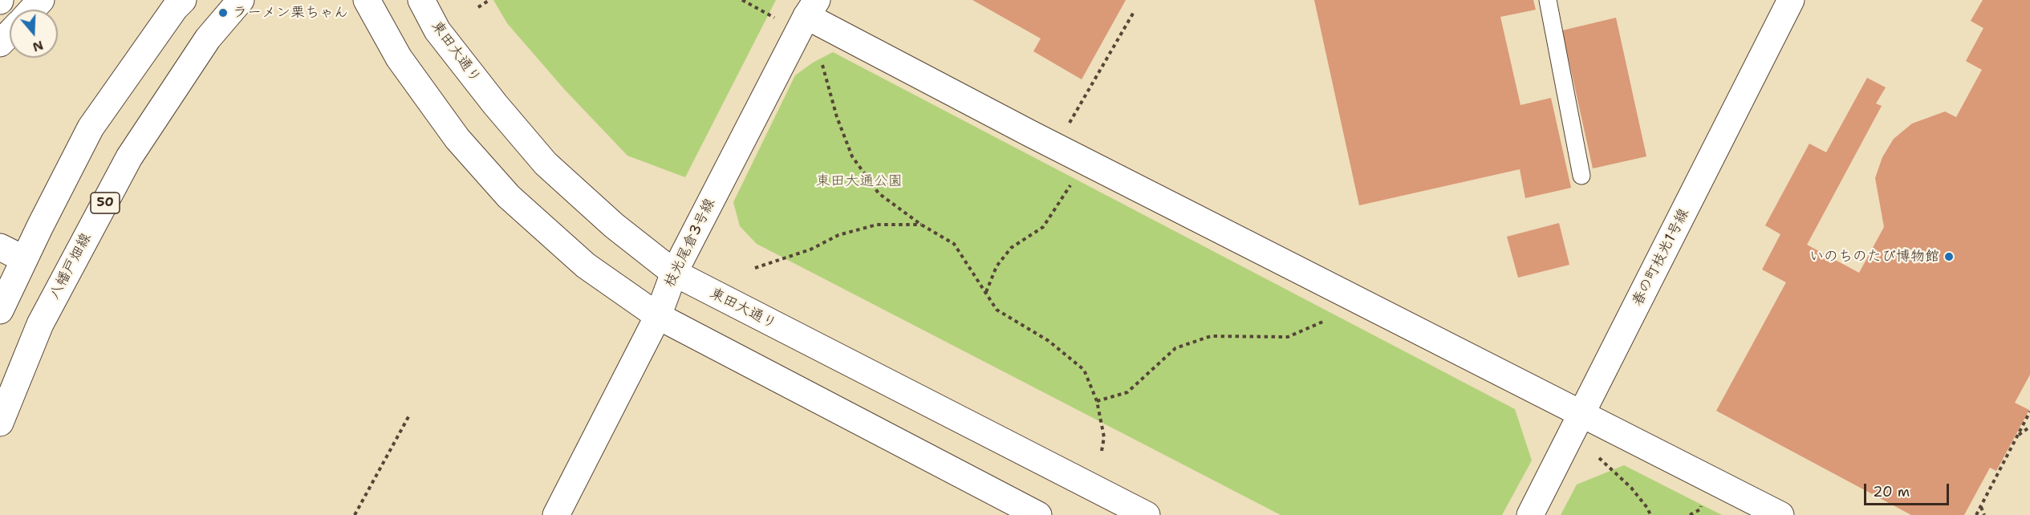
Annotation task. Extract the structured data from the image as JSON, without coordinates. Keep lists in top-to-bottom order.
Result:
{
  "streets": {
    "main road": [
      "東田大通り",
      "50",
      "枝光尾倉3号線",
      "春の町枝光1号線",
      "八幡戸畑線"
    ]
  },
  "crossings": [
    ["東田大通り", "枝光尾倉3号線"]
  ],
  "parks": ["東田大通公園"],
  "places": ["ラーメン栗ちゃん", "いのちのたび博物館"],
  "scale_bar": "20 m",
  "north": "bottom"
}
